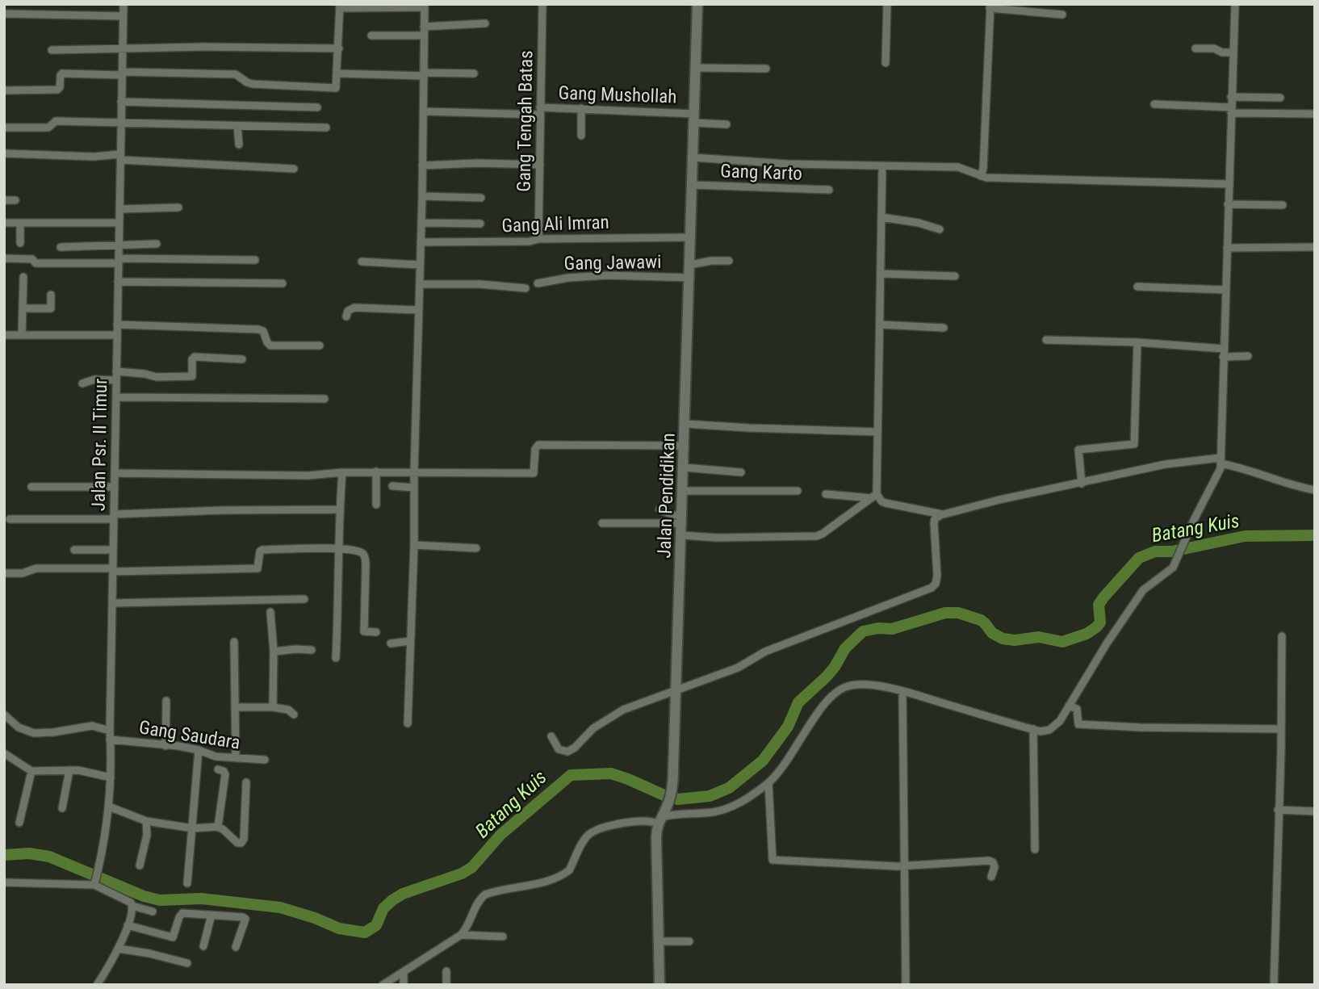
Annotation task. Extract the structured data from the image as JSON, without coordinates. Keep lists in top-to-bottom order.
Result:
{
  "streets": {
    "main road": ["Jalan Pendidikan"],
    "street": [
      "Gang Mushollah",
      "Gang Tengah Batas",
      "Gang Karto",
      "Gang Ali Imran",
      "Gang Jawawi",
      "Jalan Psr. II Timur",
      "Gang Saudara"
    ]
  },
  "crossings": [
    ["Gang Mushollah", "Gang Tengah Batas"],
    ["Gang Mushollah", "Jalan Pendidikan"],
    ["Gang Tengah Batas", "Gang Ali Imran"],
    ["Gang Karto", "Jalan Pendidikan"],
    ["Gang Ali Imran", "Jalan Pendidikan"],
    ["Gang Jawawi", "Jalan Pendidikan"],
    ["Jalan Psr. II Timur", "Gang Saudara"]
  ],
  "water": ["Batang Kuis"]
}
